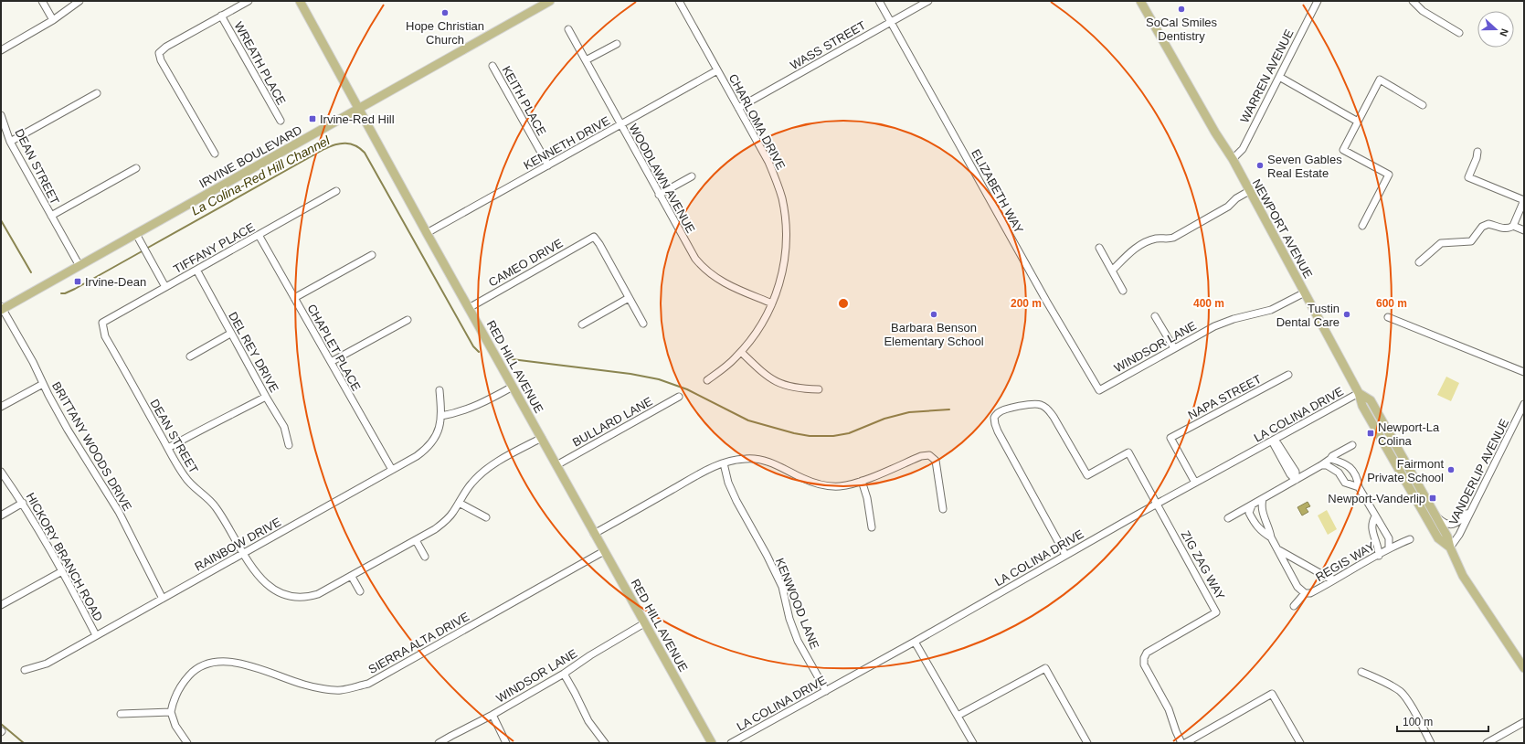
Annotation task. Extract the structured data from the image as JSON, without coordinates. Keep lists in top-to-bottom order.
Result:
{
  "streets": {
    "main road": ["IRVINE BOULEVARD", "NEWPORT AVENUE", "RED HILL AVENUE"],
    "street": [
      "WASS STREET",
      "WREATH PLACE",
      "WARREN AVENUE",
      "KEITH PLACE",
      "CHARLOMA DRIVE",
      "KENNETH DRIVE",
      "DEAN STREET",
      "WOODLAWN AVENUE",
      "ELIZABETH WAY",
      "TIFFANY PLACE",
      "CAMEO DRIVE",
      "WINDSOR LANE",
      "CHAPLET PLACE",
      "DEL REY DRIVE",
      "NAPA STREET",
      "LA COLINA DRIVE",
      "BULLARD LANE",
      "BRITTANY WOODS DRIVE",
      "VANDERLIP AVENUE",
      "RAINBOW DRIVE",
      "HICKORY BRANCH ROAD",
      "REGIS WAY",
      "ZIG ZAG WAY",
      "KENWOOD LANE",
      "SIERRA ALTA DRIVE"
    ]
  },
  "crossings": [
    ["WASS STREET", "CHARLOMA DRIVE"],
    ["WASS STREET", "ELIZABETH WAY"],
    ["WARREN AVENUE", "NEWPORT AVENUE"],
    ["KEITH PLACE", "KENNETH DRIVE"],
    ["CHARLOMA DRIVE", "KENNETH DRIVE"],
    ["CHARLOMA DRIVE", "WOODLAWN AVENUE"],
    ["KENNETH DRIVE", "WOODLAWN AVENUE"],
    ["KENNETH DRIVE", "RED HILL AVENUE"],
    ["IRVINE BOULEVARD", "DEAN STREET"],
    ["IRVINE BOULEVARD", "RED HILL AVENUE"],
    ["IRVINE BOULEVARD", "BRITTANY WOODS DRIVE"],
    ["DEAN STREET", "TIFFANY PLACE"],
    ["DEAN STREET", "RAINBOW DRIVE"],
    ["ELIZABETH WAY", "WINDSOR LANE"],
    ["NEWPORT AVENUE", "WINDSOR LANE"],
    ["NEWPORT AVENUE", "LA COLINA DRIVE"],
    ["NEWPORT AVENUE", "VANDERLIP AVENUE"],
    ["TIFFANY PLACE", "CHAPLET PLACE"],
    ["TIFFANY PLACE", "DEL REY DRIVE"],
    ["CAMEO DRIVE", "RED HILL AVENUE"],
    ["WINDSOR LANE", "RED HILL AVENUE"],
    ["CHAPLET PLACE", "RAINBOW DRIVE"],
    ["RED HILL AVENUE", "BULLARD LANE"],
    ["RED HILL AVENUE", "SIERRA ALTA DRIVE"],
    ["NAPA STREET", "LA COLINA DRIVE"],
    ["LA COLINA DRIVE", "ZIG ZAG WAY"],
    ["LA COLINA DRIVE", "KENWOOD LANE"],
    ["BRITTANY WOODS DRIVE", "RAINBOW DRIVE"],
    ["RAINBOW DRIVE", "HICKORY BRANCH ROAD"]
  ],
  "water": ["La Colina-Red Hill Channel"],
  "places": {
    "other": [
      "SoCal Smiles Dentistry",
      "Hope Christian Church",
      "Seven Gables Real Estate",
      "Barbara Benson Elementary School",
      "Tustin Dental Care",
      "Fairmont Private School"
    ],
    "transit": [
      "Irvine-Red Hill",
      "Irvine-Dean",
      "Newport-La Colina",
      "Newport-Vanderlip"
    ]
  },
  "scale_bar": "100 m",
  "north": "right",
  "rings": ["200 m", "400 m", "600 m"]
}
